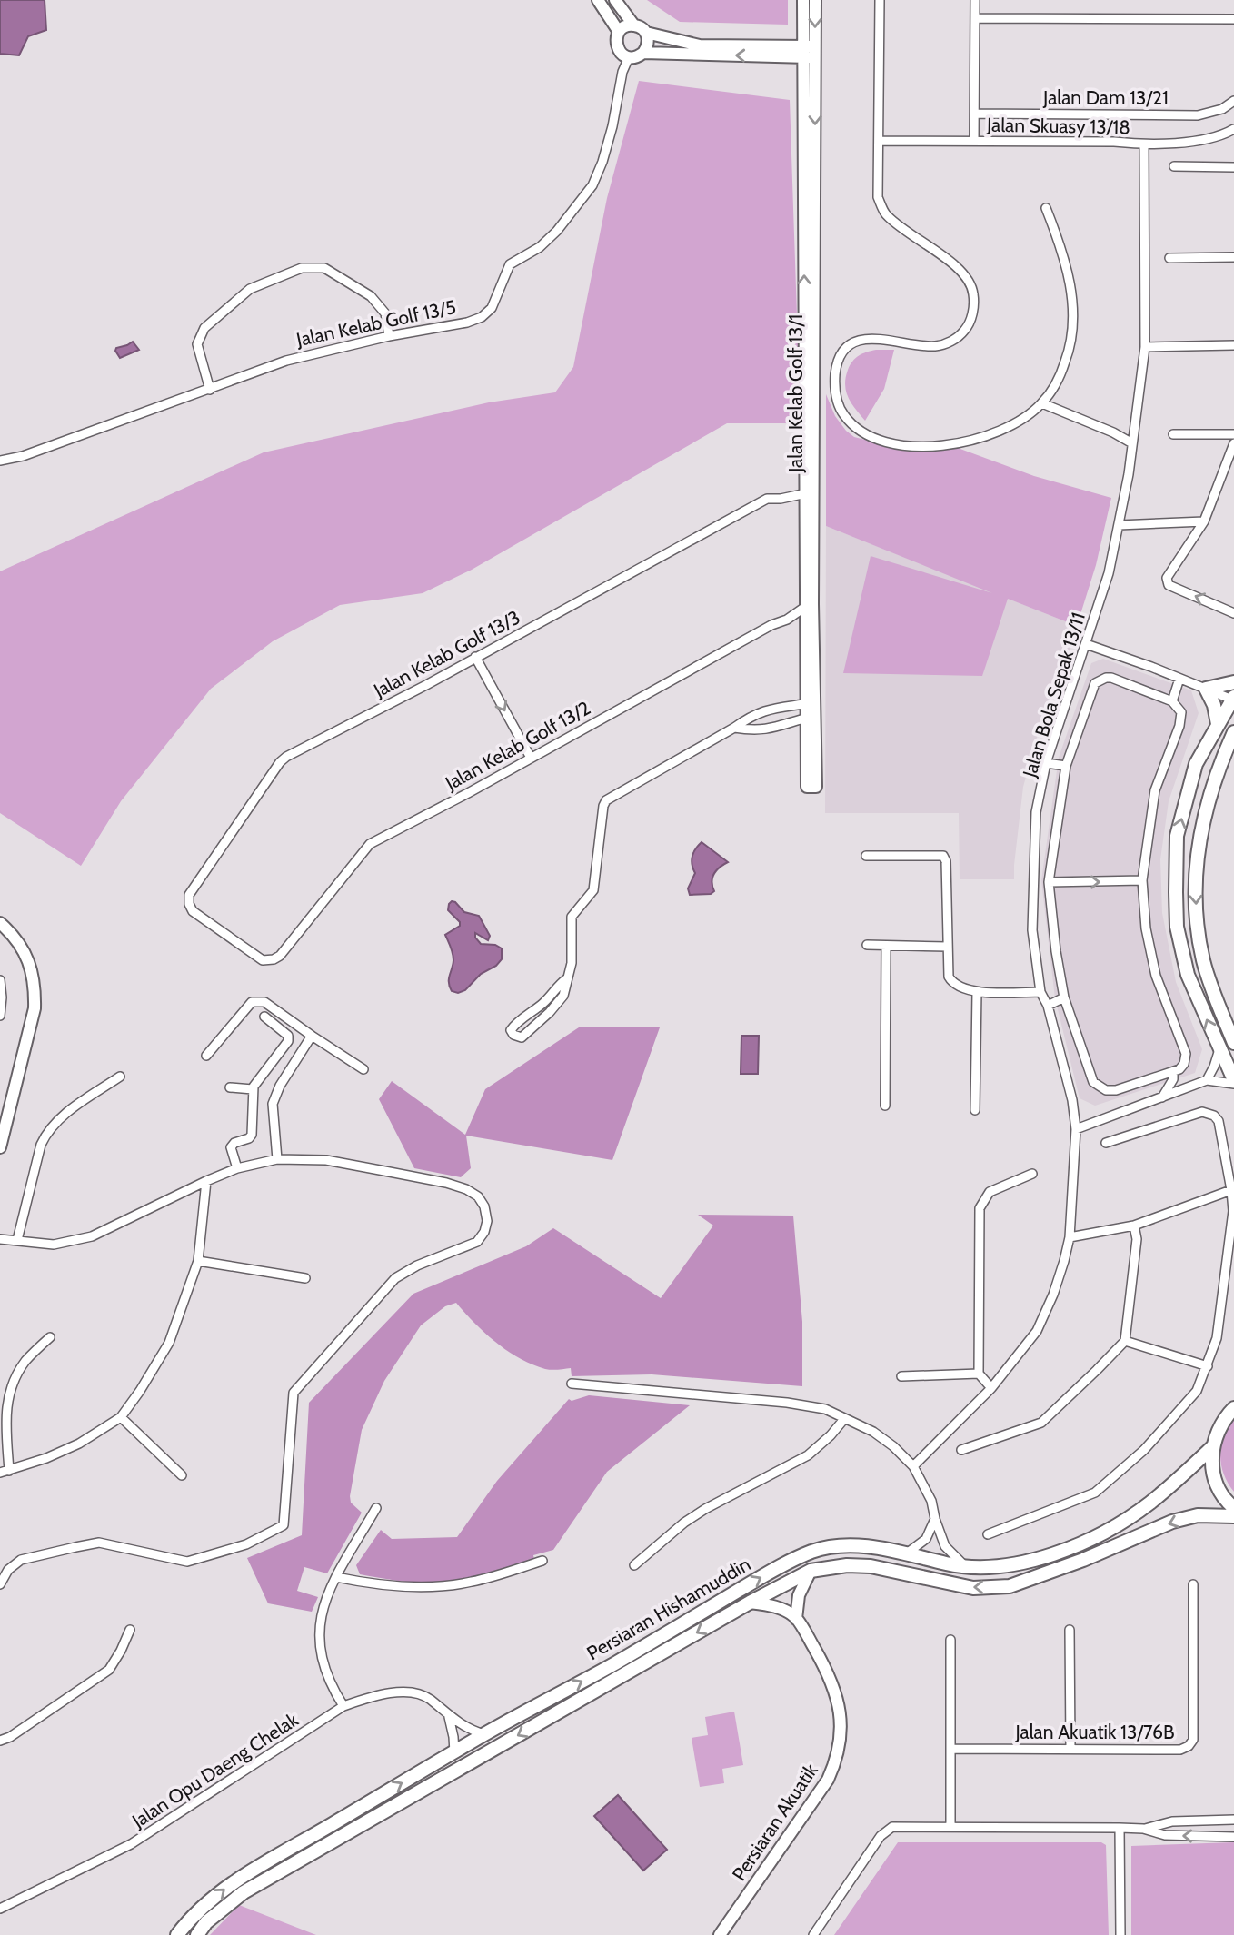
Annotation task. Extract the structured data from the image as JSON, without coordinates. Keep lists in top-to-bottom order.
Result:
{
  "streets": {
    "main road": ["Persiaran Hishamuddin"],
    "street": [
      "Jalan Dam 13/21",
      "Jalan Skuasy 13/18",
      "Jalan Kelab Golf 13/5",
      "Jalan Kelab Golf 13/1",
      "Jalan Kelab Golf 13/3",
      "Jalan Bola Sepak 13/11",
      "Jalan Kelab Golf 13/2",
      "Jalan Akuatik 13/76B",
      "Jalan Opu Daeng Chelak",
      "Persiaran Akuatik"
    ]
  },
  "crossings": [
    ["Jalan Skuasy 13/18", "Jalan Bola Sepak 13/11"],
    ["Jalan Kelab Golf 13/1", "Jalan Kelab Golf 13/3"],
    ["Jalan Kelab Golf 13/1", "Jalan Kelab Golf 13/2"],
    ["Jalan Kelab Golf 13/3", "Jalan Kelab Golf 13/2"],
    ["Persiaran Hishamuddin", "Jalan Opu Daeng Chelak"]
  ]
}
